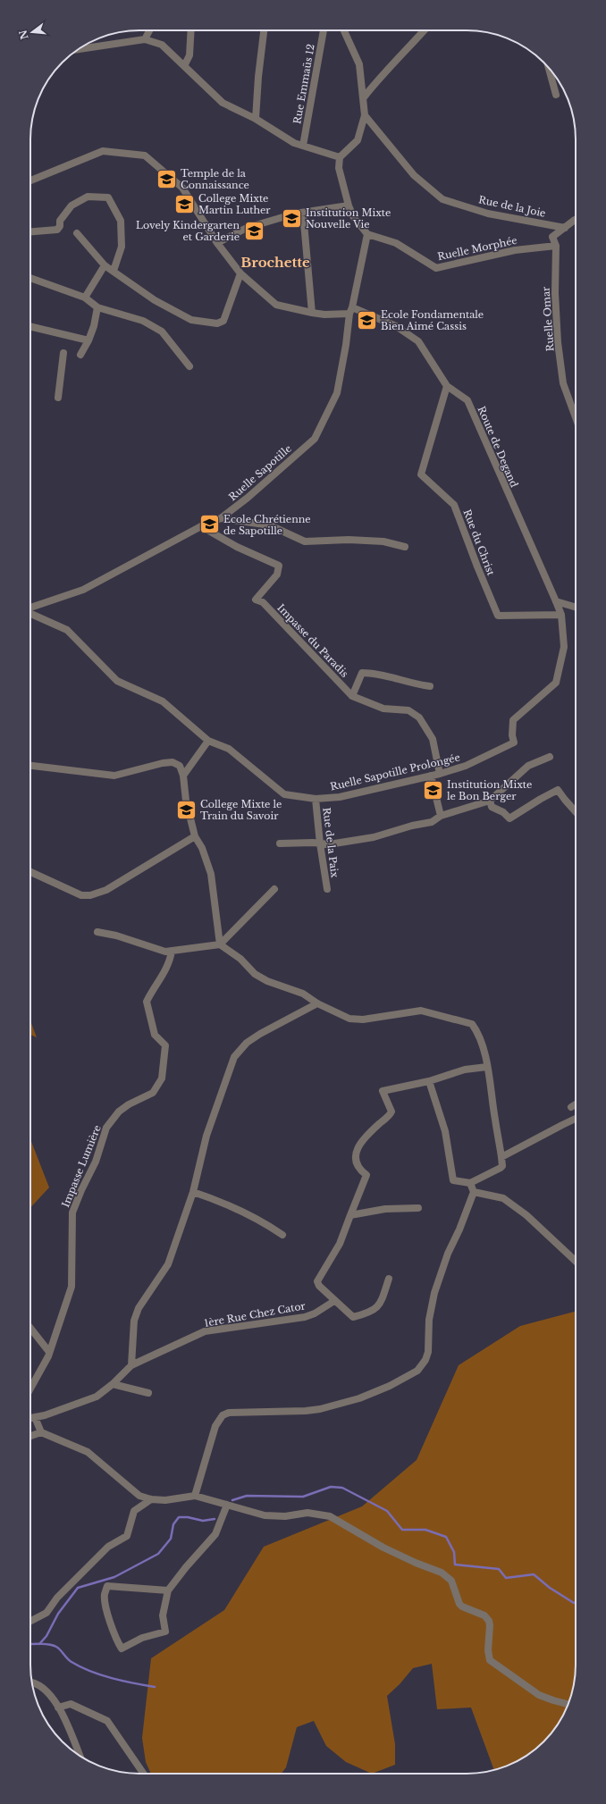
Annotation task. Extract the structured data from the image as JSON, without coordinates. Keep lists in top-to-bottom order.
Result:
{
  "streets": {
    "street": [
      "Rue Emmaüs 12",
      "Rue de la Joie",
      "Ruelle Morphée",
      "Ruelle Omar",
      "Route de Degand",
      "Ruelle Sapotille",
      "Rue du Christ",
      "Impasse du Paradis",
      "Ruelle Sapotille Prolongée",
      "Rue de la Paix",
      "Impasse Lumière",
      "1ère Rue Chez Cator"
    ]
  },
  "crossings": [
    ["Rue de la Joie", "Ruelle Omar"],
    ["Ruelle Morphée", "Ruelle Omar"],
    ["Ruelle Morphée", "Ruelle Sapotille"],
    ["Route de Degand", "Ruelle Sapotille"],
    ["Route de Degand", "Rue du Christ"],
    ["Route de Degand", "Ruelle Sapotille Prolongée"],
    ["Ruelle Sapotille", "Impasse du Paradis"],
    ["Rue du Christ", "Ruelle Sapotille Prolongée"],
    ["Impasse du Paradis", "Ruelle Sapotille Prolongée"],
    ["Ruelle Sapotille Prolongée", "Rue de la Paix"]
  ],
  "districts": ["Brochette"],
  "places": {
    "school or university": [
      "Temple de la Connaissance",
      "College Mixte Martin Luther",
      "Institution Mixte Nouvelle Vie",
      "Lovely Kindergarten et Garderie",
      "Ecole Fondamentale Bien Aimé Cassis",
      "Ecole Chrétienne de Sapotille",
      "Institution Mixte le Bon Berger",
      "College Mixte le Train du Savoir"
    ]
  },
  "north": "left"
}
